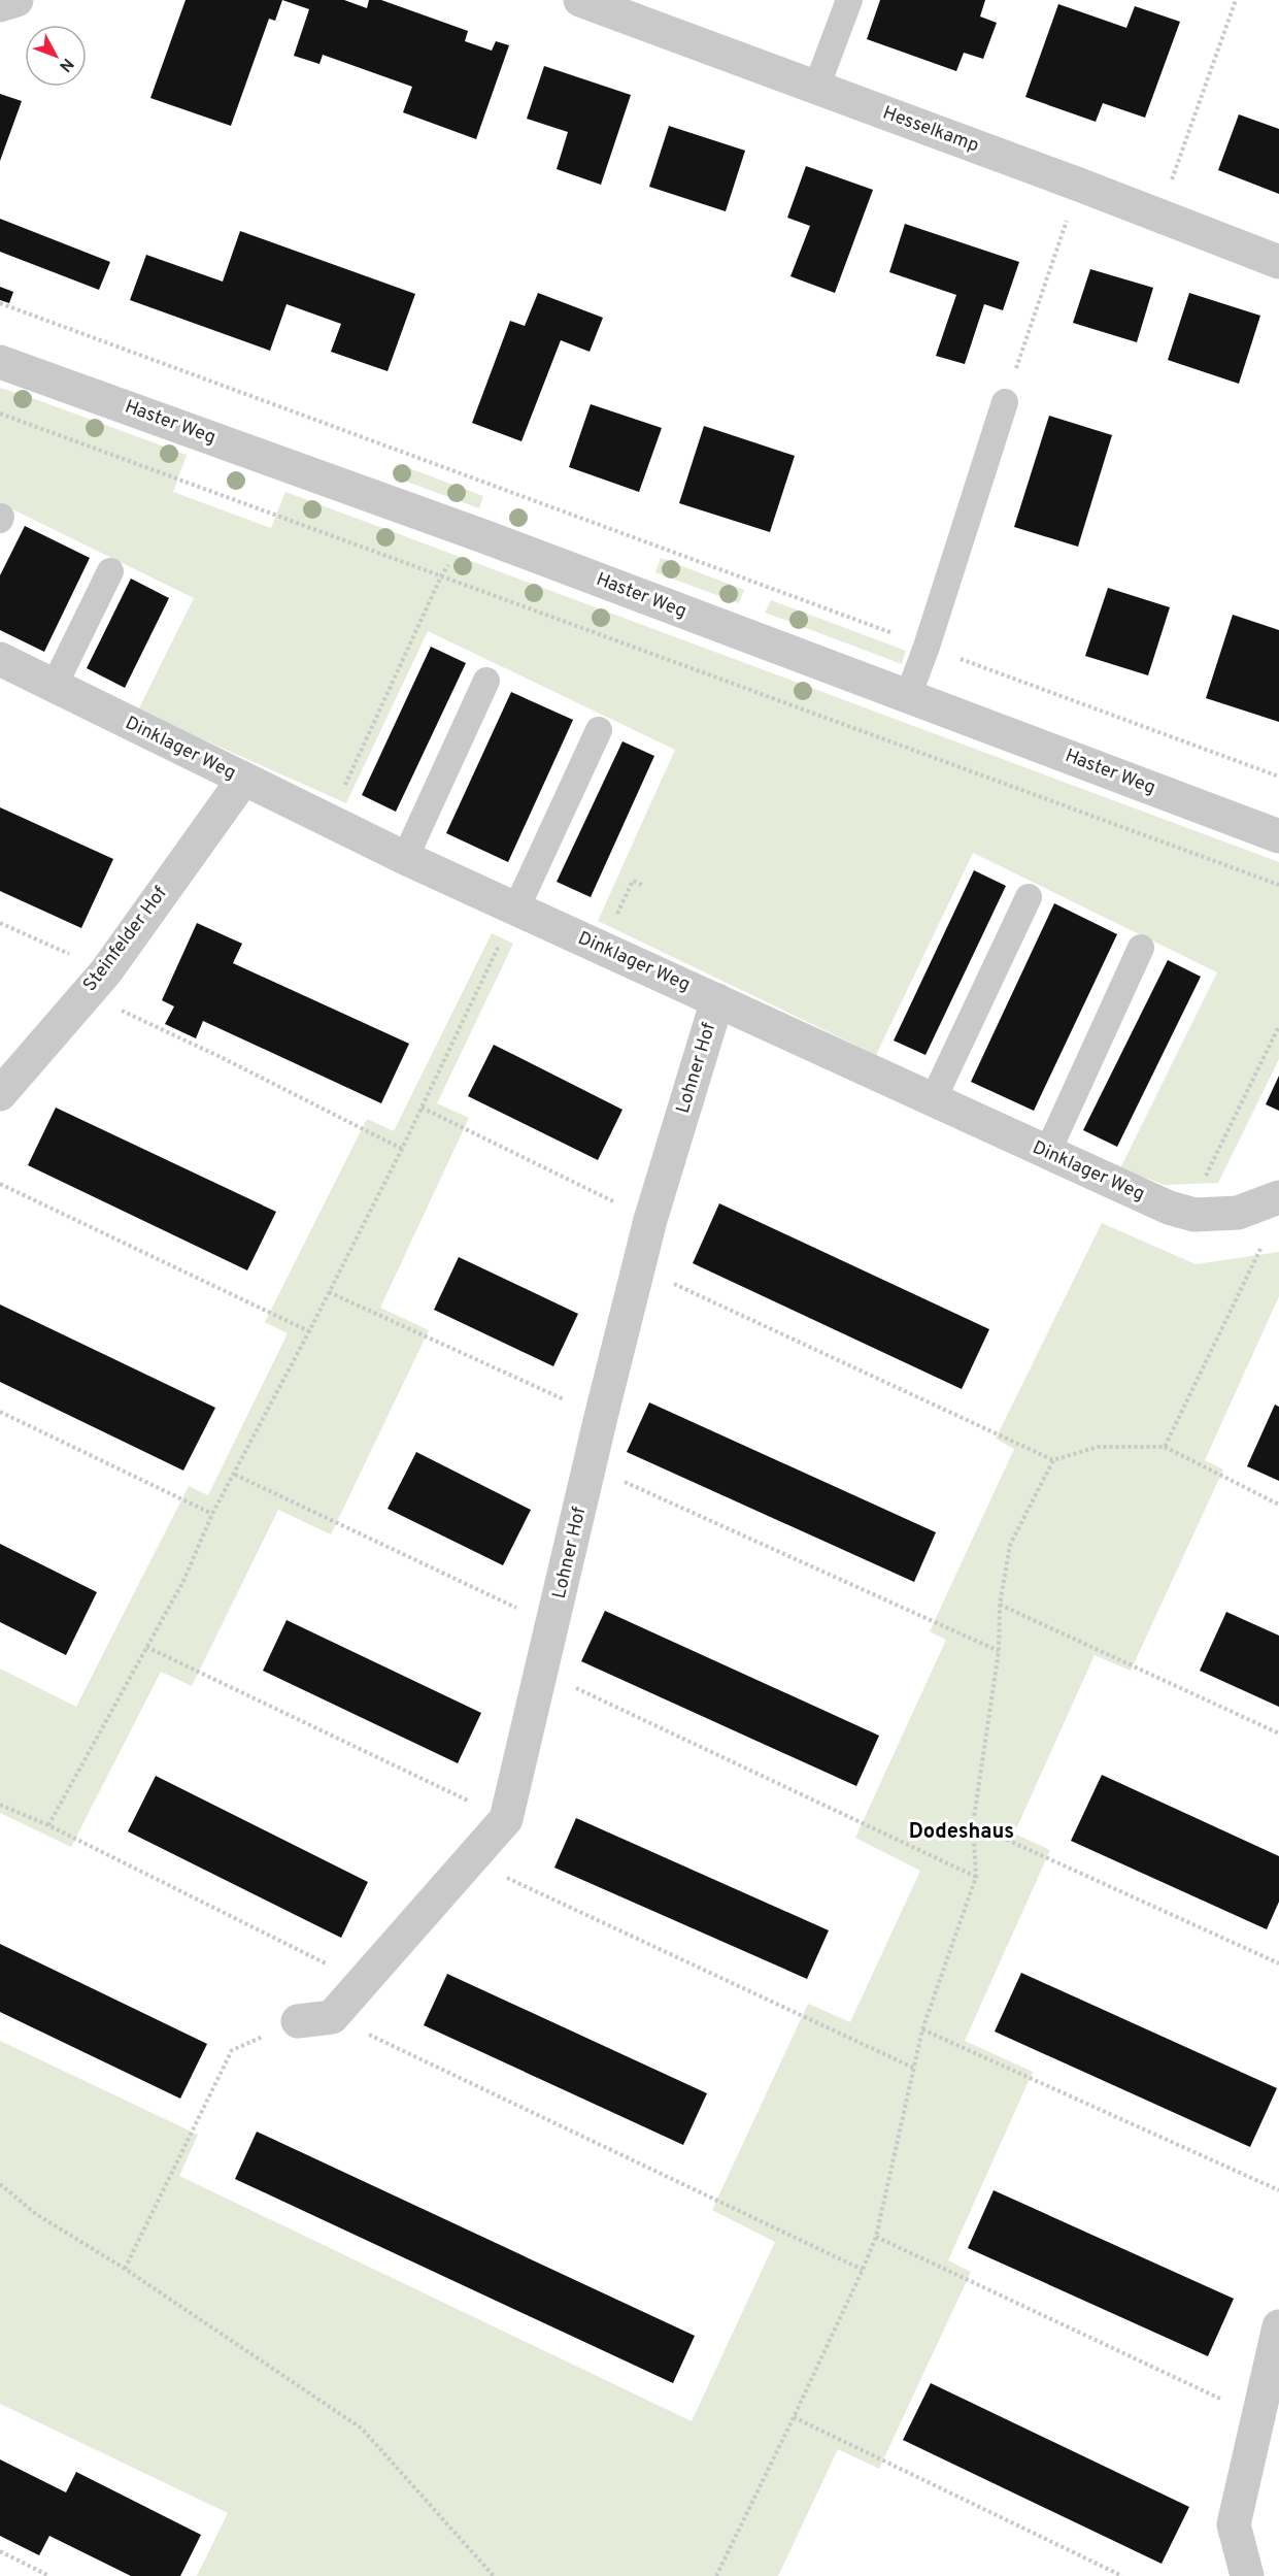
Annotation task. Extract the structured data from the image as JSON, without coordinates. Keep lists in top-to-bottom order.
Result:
{
  "streets": {
    "street": [
      "Hesselkamp",
      "Haster Weg",
      "Dinklager Weg",
      "Steinfelder Hof",
      "Lohner Hof"
    ]
  },
  "crossings": [
    ["Dinklager Weg", "Steinfelder Hof"],
    ["Dinklager Weg", "Lohner Hof"]
  ],
  "districts": ["Dodeshaus"],
  "north": "bottom right"
}
